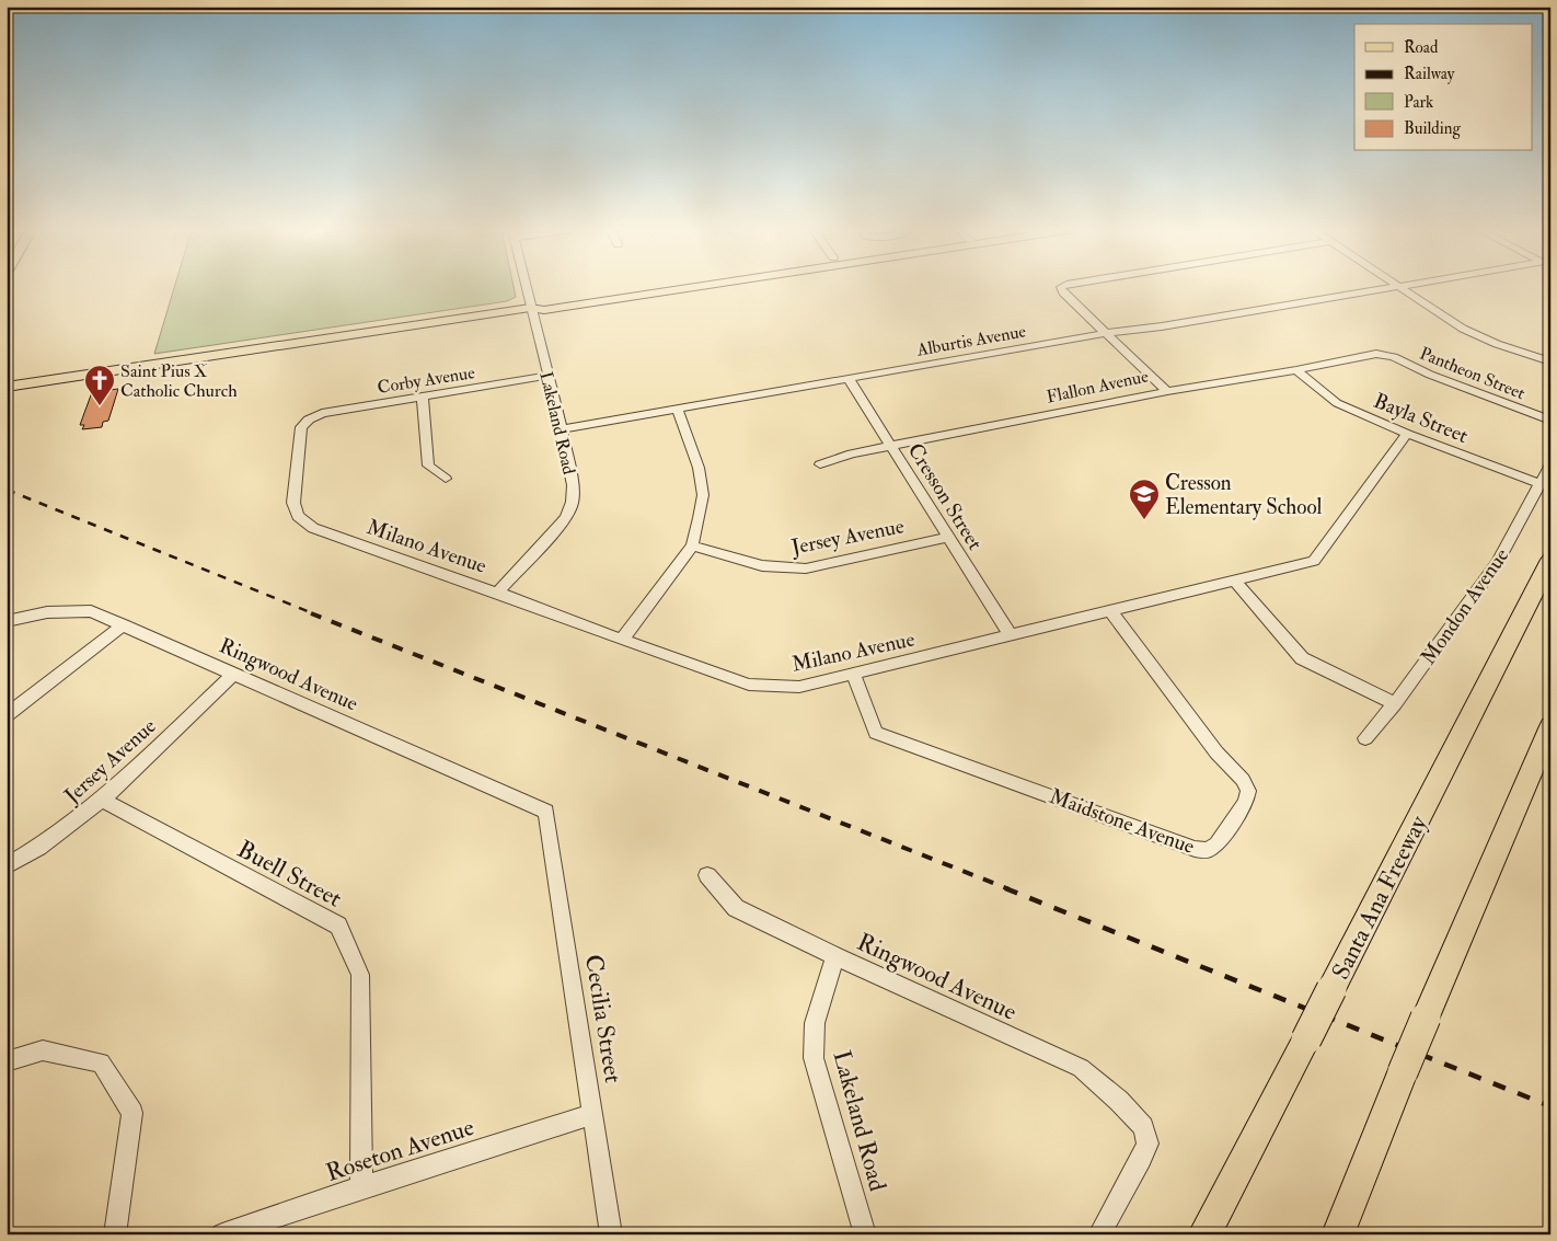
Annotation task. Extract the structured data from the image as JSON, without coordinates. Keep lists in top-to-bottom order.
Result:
{
  "streets": {
    "highway": ["Santa Ana Freeway"],
    "street": [
      "Alburtis Avenue",
      "Pantheon Street",
      "Corby Avenue",
      "Flallon Avenue",
      "Bayla Street",
      "Lakeland Road",
      "Cresson Street",
      "Jersey Avenue",
      "Milano Avenue",
      "Mondon Avenue",
      "Ringwood Avenue",
      "Maidstone Avenue",
      "Buell Street",
      "Cecilia Street",
      "Roseton Avenue"
    ]
  },
  "crossings": [
    ["Alburtis Avenue", "Lakeland Road"],
    ["Alburtis Avenue", "Cresson Street"],
    ["Pantheon Street", "Flallon Avenue"],
    ["Corby Avenue", "Lakeland Road"],
    ["Corby Avenue", "Milano Avenue"],
    ["Flallon Avenue", "Bayla Street"],
    ["Flallon Avenue", "Cresson Street"],
    ["Bayla Street", "Milano Avenue"],
    ["Bayla Street", "Mondon Avenue"],
    ["Lakeland Road", "Milano Avenue"],
    ["Lakeland Road", "Ringwood Avenue"],
    ["Cresson Street", "Jersey Avenue"],
    ["Cresson Street", "Milano Avenue"],
    ["Jersey Avenue", "Ringwood Avenue"],
    ["Jersey Avenue", "Buell Street"],
    ["Milano Avenue", "Maidstone Avenue"],
    ["Ringwood Avenue", "Cecilia Street"],
    ["Buell Street", "Roseton Avenue"],
    ["Cecilia Street", "Roseton Avenue"]
  ],
  "places": {
    "church": ["Saint Pius X Catholic Church"],
    "school or university": ["Cresson Elementary School"]
  },
  "legend": [
    "Road",
    "Railway",
    "Park",
    "Building"
  ]
}
